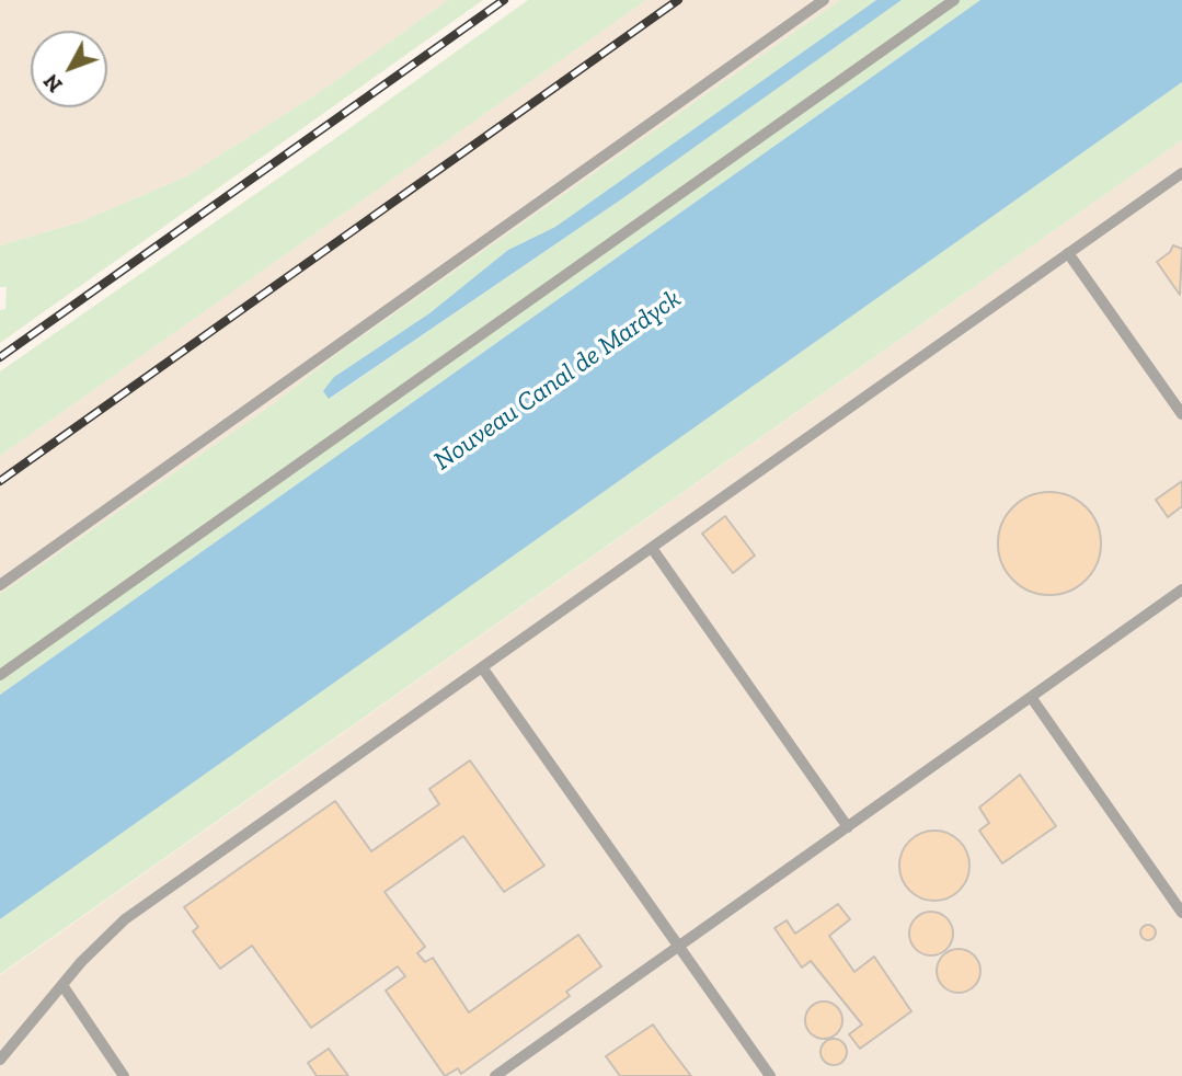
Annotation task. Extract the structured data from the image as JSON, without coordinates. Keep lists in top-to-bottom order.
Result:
{
  "water": ["Nouveau Canal de Mardyck"],
  "north": "bottom left"
}
